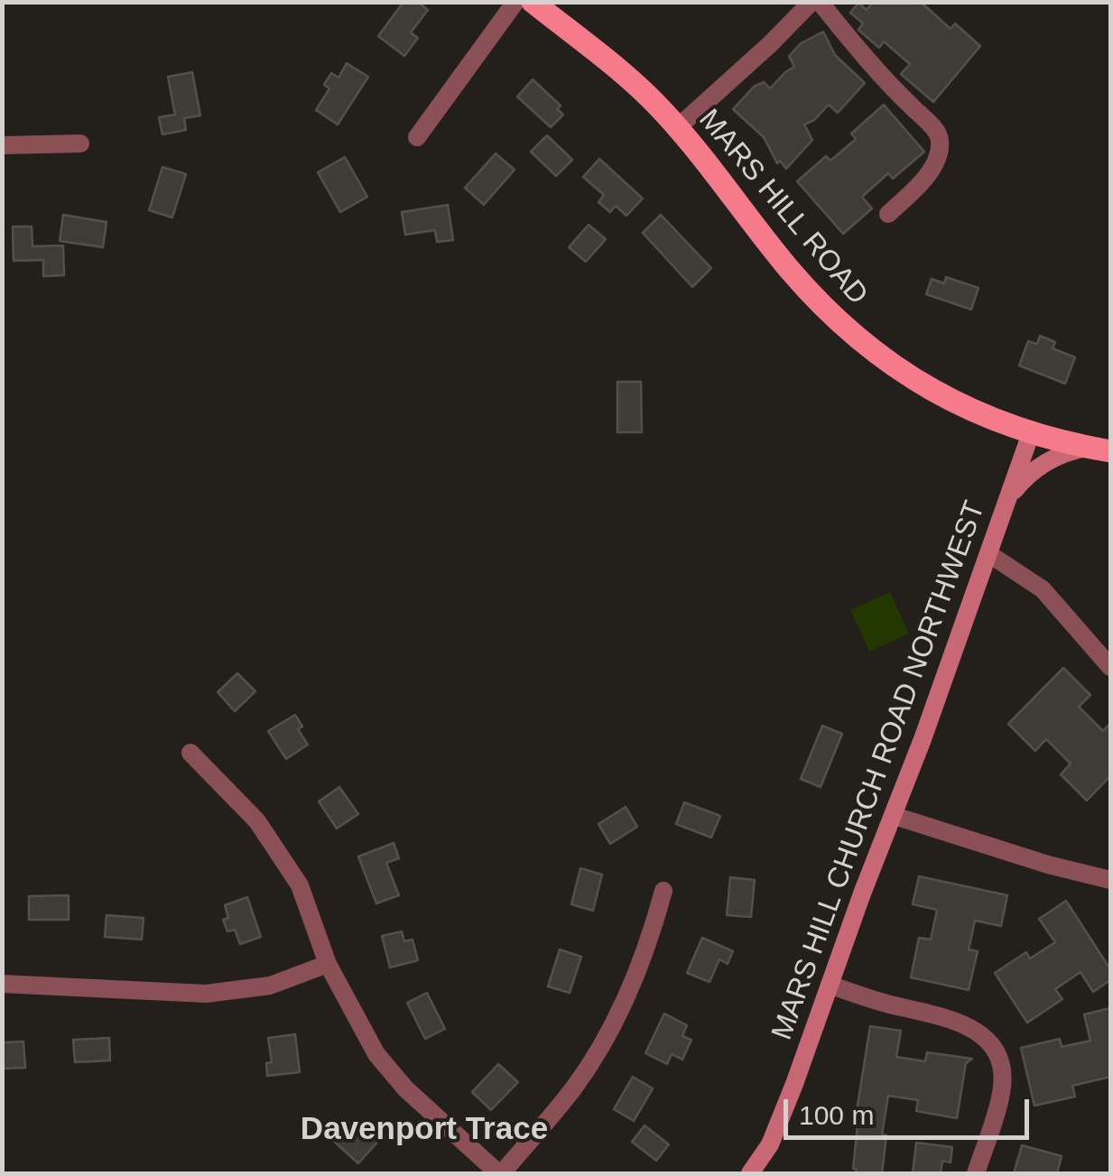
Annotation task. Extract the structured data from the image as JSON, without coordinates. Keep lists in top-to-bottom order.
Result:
{
  "streets": {
    "main road": ["MARS HILL ROAD"],
    "street": ["MARS HILL CHURCH ROAD NORTHWEST"]
  },
  "crossings": [
    ["MARS HILL ROAD", "MARS HILL CHURCH ROAD NORTHWEST"]
  ],
  "districts": ["Davenport Trace"],
  "scale_bar": "100 m"
}
